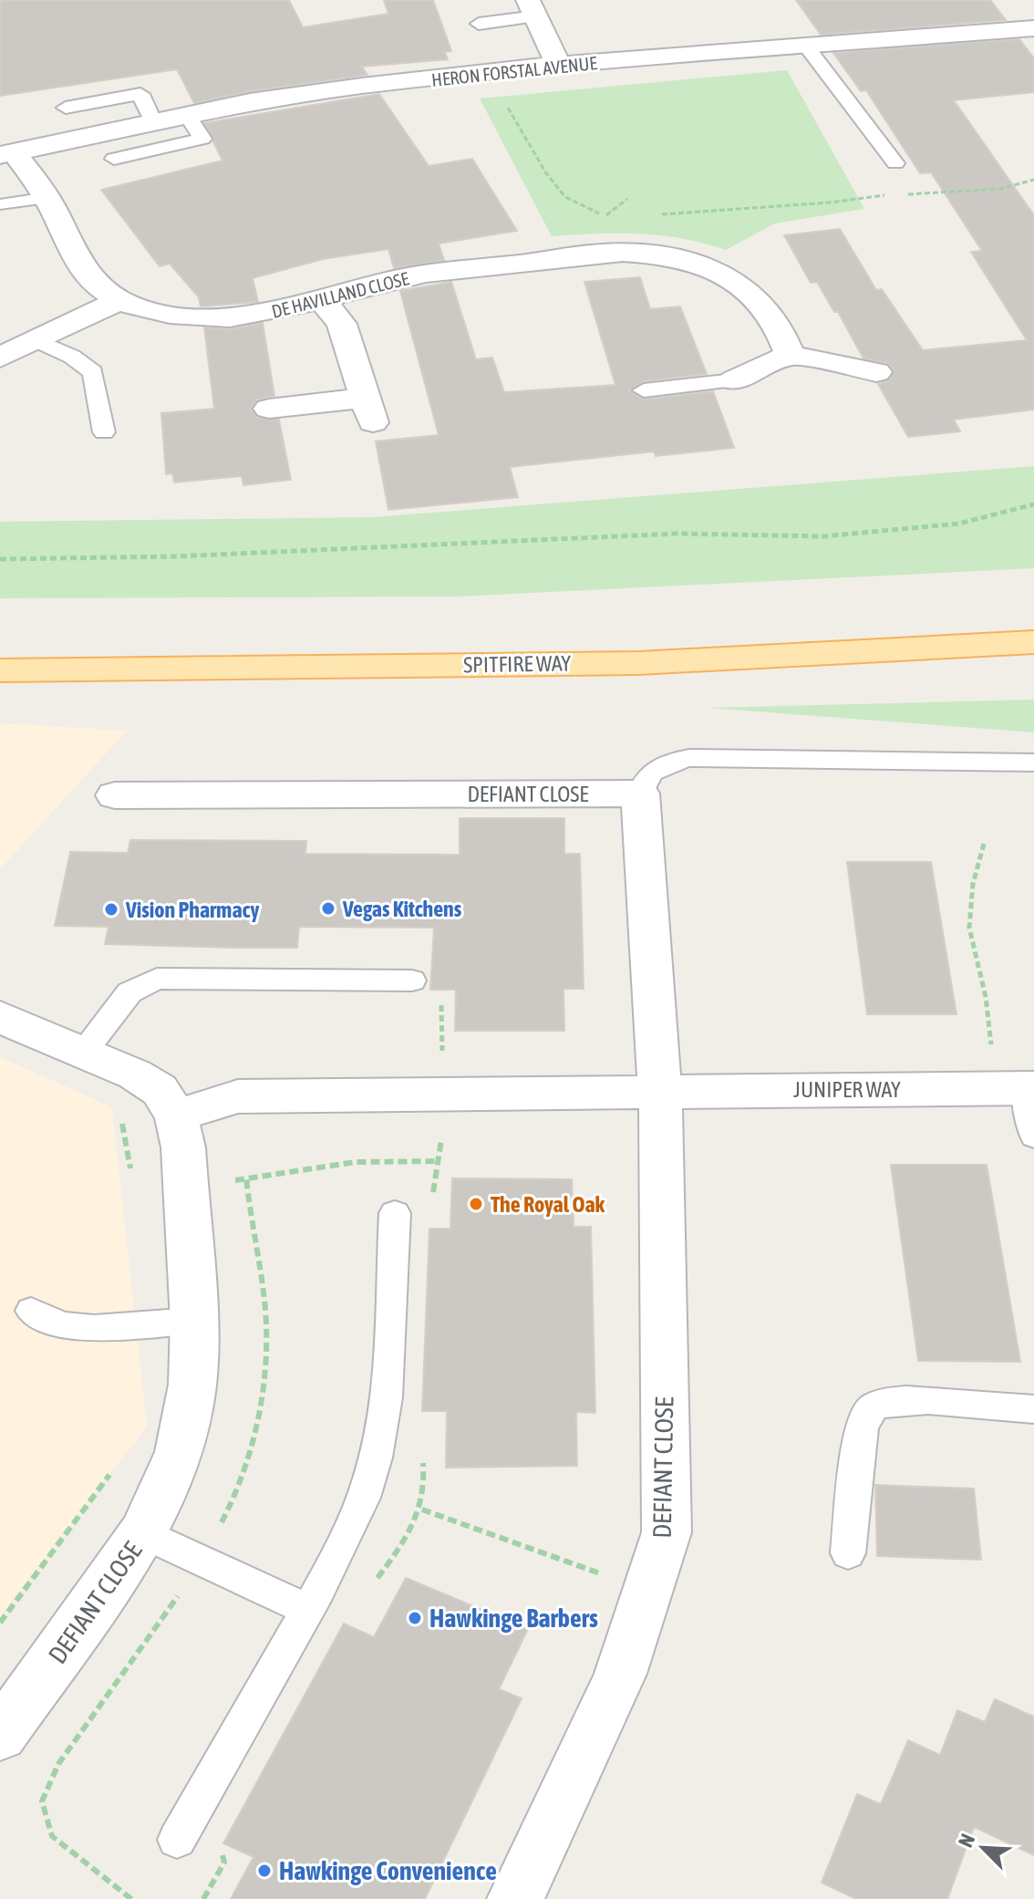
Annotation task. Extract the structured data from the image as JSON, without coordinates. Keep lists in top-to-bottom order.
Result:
{
  "streets": {
    "main road": ["SPITFIRE WAY"],
    "street": [
      "HERON FORSTAL AVENUE",
      "DE HAVILLAND CLOSE",
      "DEFIANT CLOSE",
      "JUNIPER WAY"
    ]
  },
  "crossings": [
    ["HERON FORSTAL AVENUE", "DE HAVILLAND CLOSE"],
    ["DEFIANT CLOSE", "JUNIPER WAY"]
  ],
  "places": [
    "Vegas Kitchens",
    "Vision Pharmacy",
    "The Royal Oak",
    "Hawkinge Barbers",
    "Hawkinge Convenience"
  ],
  "north": "top left"
}
